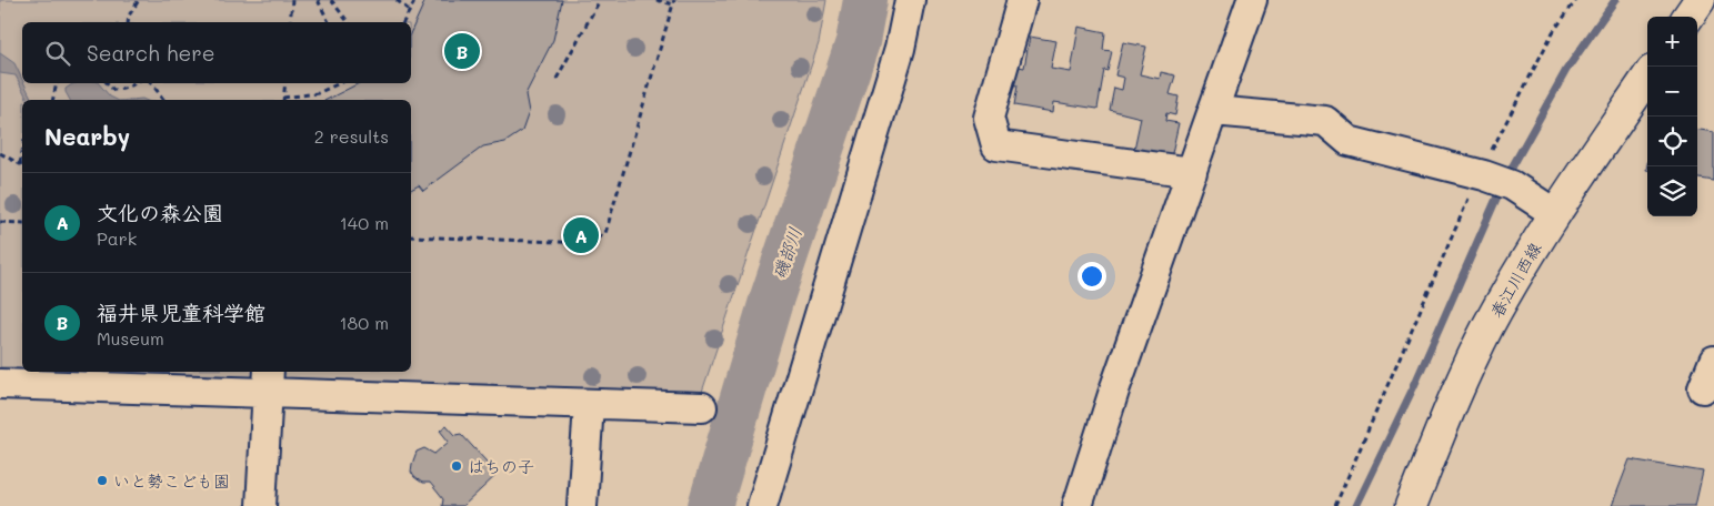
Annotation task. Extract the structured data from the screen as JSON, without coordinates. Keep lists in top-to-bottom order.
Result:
{
  "streets": {
    "main road": ["春江川西線"]
  },
  "water": ["磯部川"],
  "places": ["はちの子", "いと勢こども園"],
  "page": {
    "map_buttons": ["+", "−"],
    "search": "Search here",
    "pins": ["B", "A"],
    "heading": ["Nearby", "2 results"],
    "list": [
      {
        "mark": "A",
        "name": "文化の森公園",
        "note": "Park",
        "value": "140 m"
      },
      {
        "mark": "B",
        "name": "福井県児童科学館",
        "note": "Museum",
        "value": "180 m"
      }
    ]
  }
}
